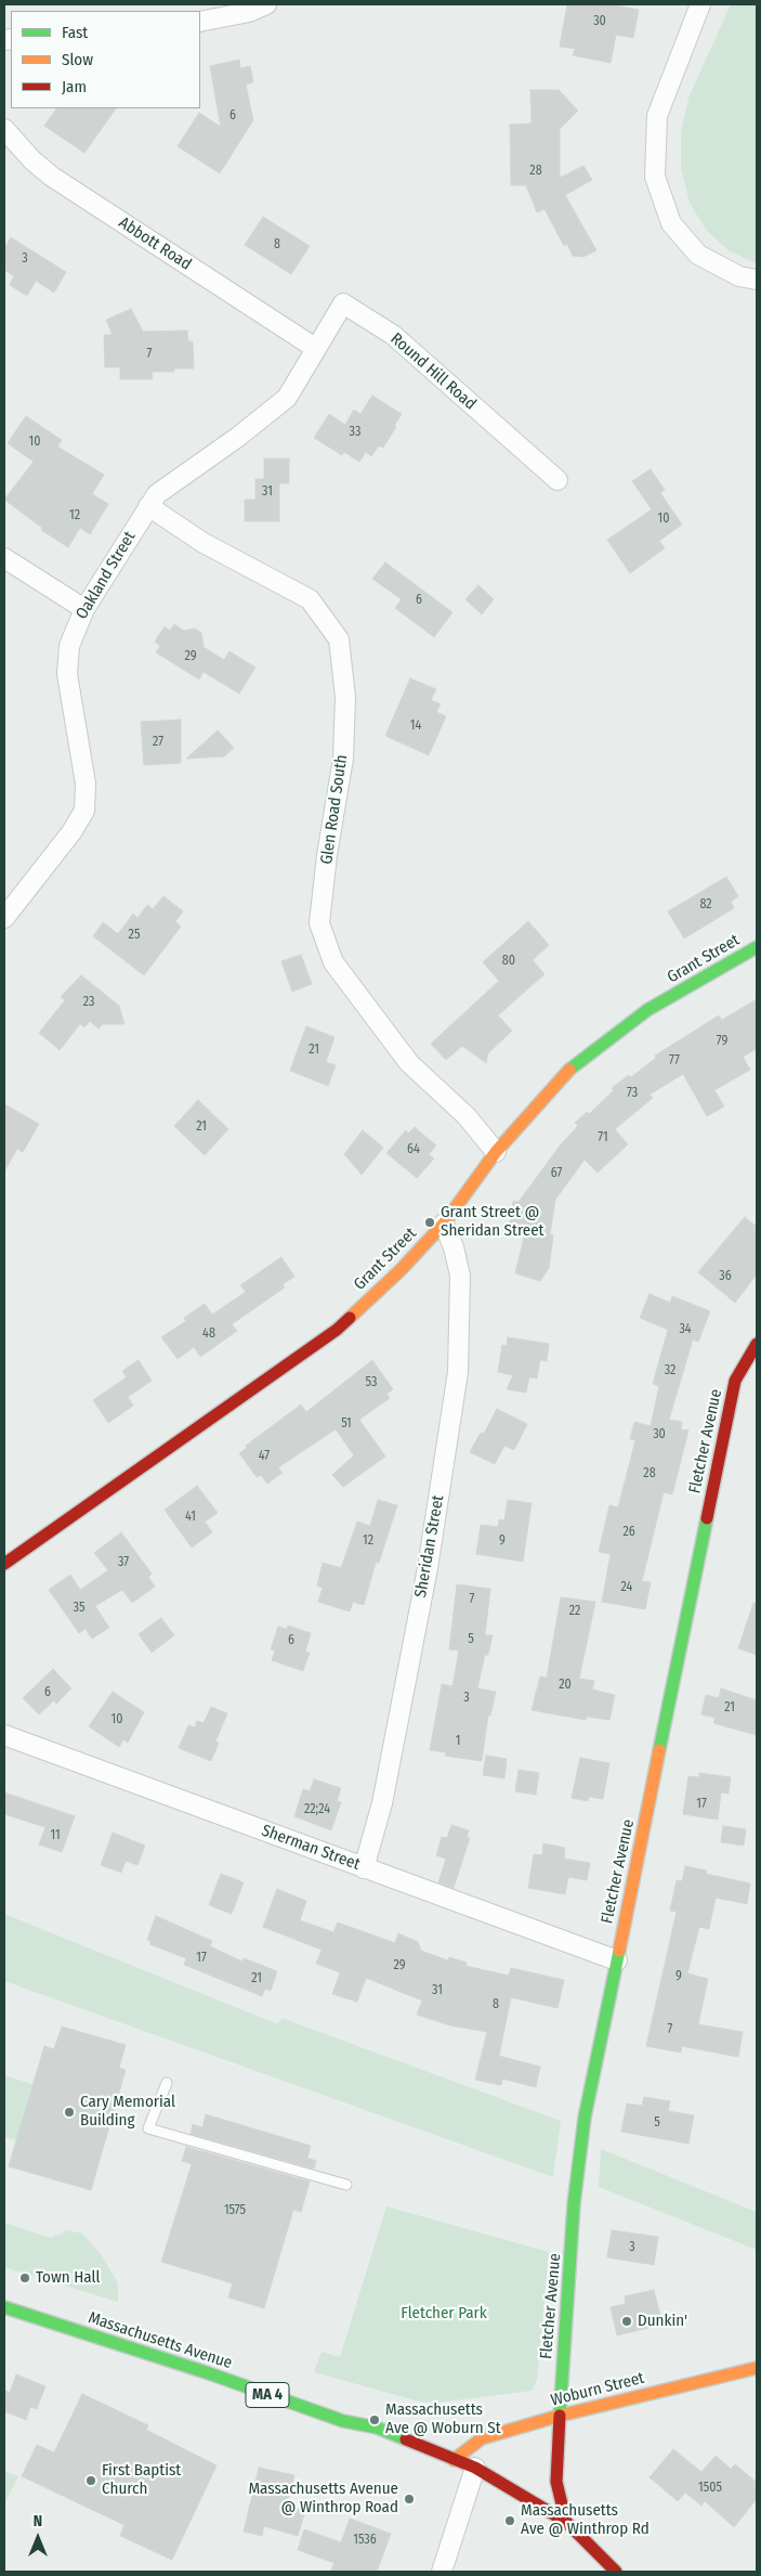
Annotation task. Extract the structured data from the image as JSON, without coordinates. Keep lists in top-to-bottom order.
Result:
{
  "streets": {
    "street": [
      "Abbott Road",
      "Round Hill Road",
      "Oakland Street",
      "Glen Road South",
      "Grant Street",
      "Fletcher Avenue",
      "Sheridan Street",
      "Sherman Street",
      "Massachusetts Avenue",
      "Woburn Street",
      "MA 4"
    ]
  },
  "crossings": [
    ["Abbott Road", "Round Hill Road"],
    ["Abbott Road", "Oakland Street"],
    ["Round Hill Road", "Oakland Street"],
    ["Oakland Street", "Glen Road South"],
    ["Glen Road South", "Grant Street"],
    ["Grant Street", "Sheridan Street"],
    ["Fletcher Avenue", "Sherman Street"],
    ["Fletcher Avenue", "Massachusetts Avenue"],
    ["Fletcher Avenue", "Woburn Street"],
    ["Sheridan Street", "Sherman Street"],
    ["Massachusetts Avenue", "Woburn Street"]
  ],
  "parks": ["Fletcher Park"],
  "places": [
    "Grant Street @ Sheridan Street",
    "Cary Memorial Building",
    "Town Hall",
    "Dunkin'",
    "Massachusetts Ave @ Woburn St",
    "First Baptist Church",
    "Massachusetts Avenue @ Winthrop Road",
    "Massachusetts Ave @ Winthrop Rd"
  ],
  "house_numbers": [
    "30",
    "6",
    "28",
    "8",
    "3",
    "7",
    "33",
    "10",
    "31",
    "12",
    "10",
    "6",
    "29",
    "14",
    "27",
    "82",
    "25",
    "80",
    "23",
    "79",
    "21",
    "77",
    "73",
    "21",
    "71",
    "64",
    "67",
    "36",
    "34",
    "48",
    "32",
    "53",
    "51",
    "30",
    "47",
    "28",
    "41",
    "26",
    "12",
    "9",
    "37",
    "24",
    "7",
    "35",
    "22",
    "5",
    "6",
    "20",
    "6",
    "3",
    "21",
    "10",
    "1",
    "17",
    "22;24",
    "11",
    "17",
    "29",
    "9",
    "21",
    "31",
    "8",
    "7",
    "5",
    "1575",
    "3",
    "1505",
    "1536"
  ],
  "legend": ["Fast", "Slow", "Jam"],
  "north": "top"
}
